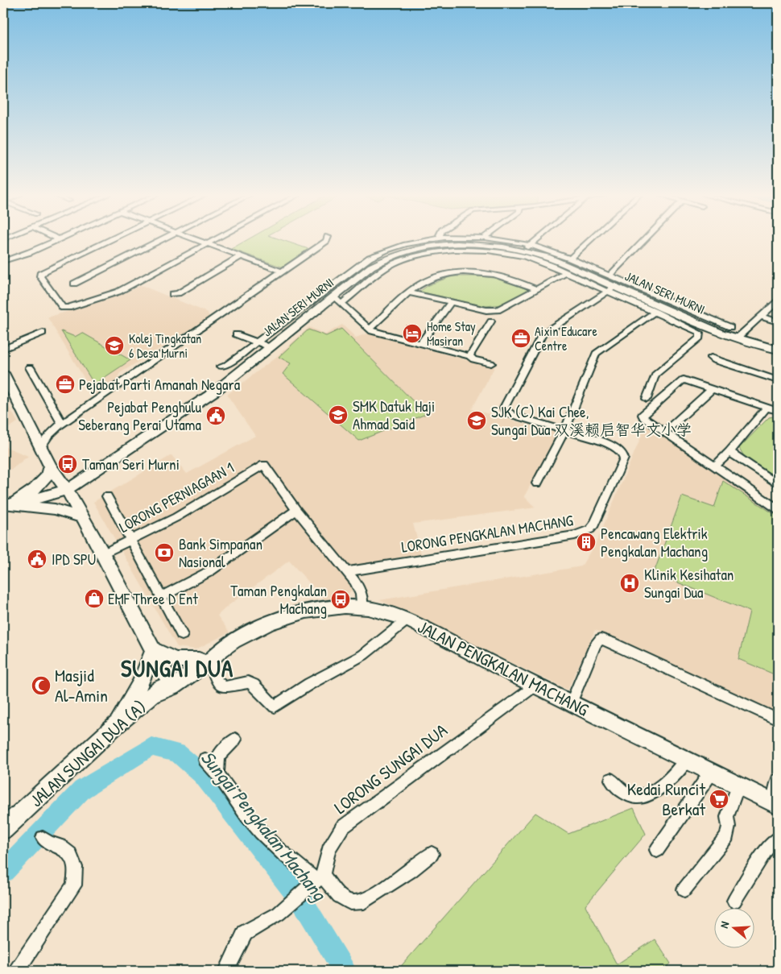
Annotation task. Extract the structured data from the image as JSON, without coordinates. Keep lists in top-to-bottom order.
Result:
{
  "streets": {
    "main road": ["JALAN PENGKALAN MACHANG", "JALAN SUNGAI DUA (A)"],
    "street": [
      "JALAN SERI MURNI",
      "LORONG PERNIAGAAN 1",
      "LORONG PENGKALAN MACHANG",
      "LORONG SUNGAI DUA"
    ]
  },
  "crossings": [
    ["JALAN SERI MURNI", "LORONG PENGKALAN MACHANG"],
    ["JALAN PENGKALAN MACHANG", "JALAN SUNGAI DUA (A)"],
    ["JALAN PENGKALAN MACHANG", "LORONG SUNGAI DUA"]
  ],
  "districts": ["SUNGAI DUA"],
  "water": ["Sungai Pengkalan Machang"],
  "places": {
    "hotel": ["Home Stay Masiran"],
    "office": ["Aixin Educare Centre", "Pejabat Parti Amanah Negara"],
    "school or university": ["Kolej Tingkatan 6 Desa Murni", "SMK Datuk Haji Ahmad Said", "SJK (C) Kai Chee, Sungai Dua 双溪赖启智华文小学"],
    "public building": ["Pejabat Penghulu Seberang Perai Utama", "IPD SPU"],
    "bus stop": ["Taman Seri Murni", "Taman Pengkalan Machang"],
    "building": ["Pencawang Elektrik Pengkalan Machang"],
    "bank": ["Bank Simpanan Nasional"],
    "hospital": ["Klinik Kesihatan Sungai Dua"],
    "shop": ["EMF Three D Ent"],
    "mosque": ["Masjid Al-Amin"],
    "supermarket": ["Kedai Runcit Berkat"]
  },
  "north": "left"
}
